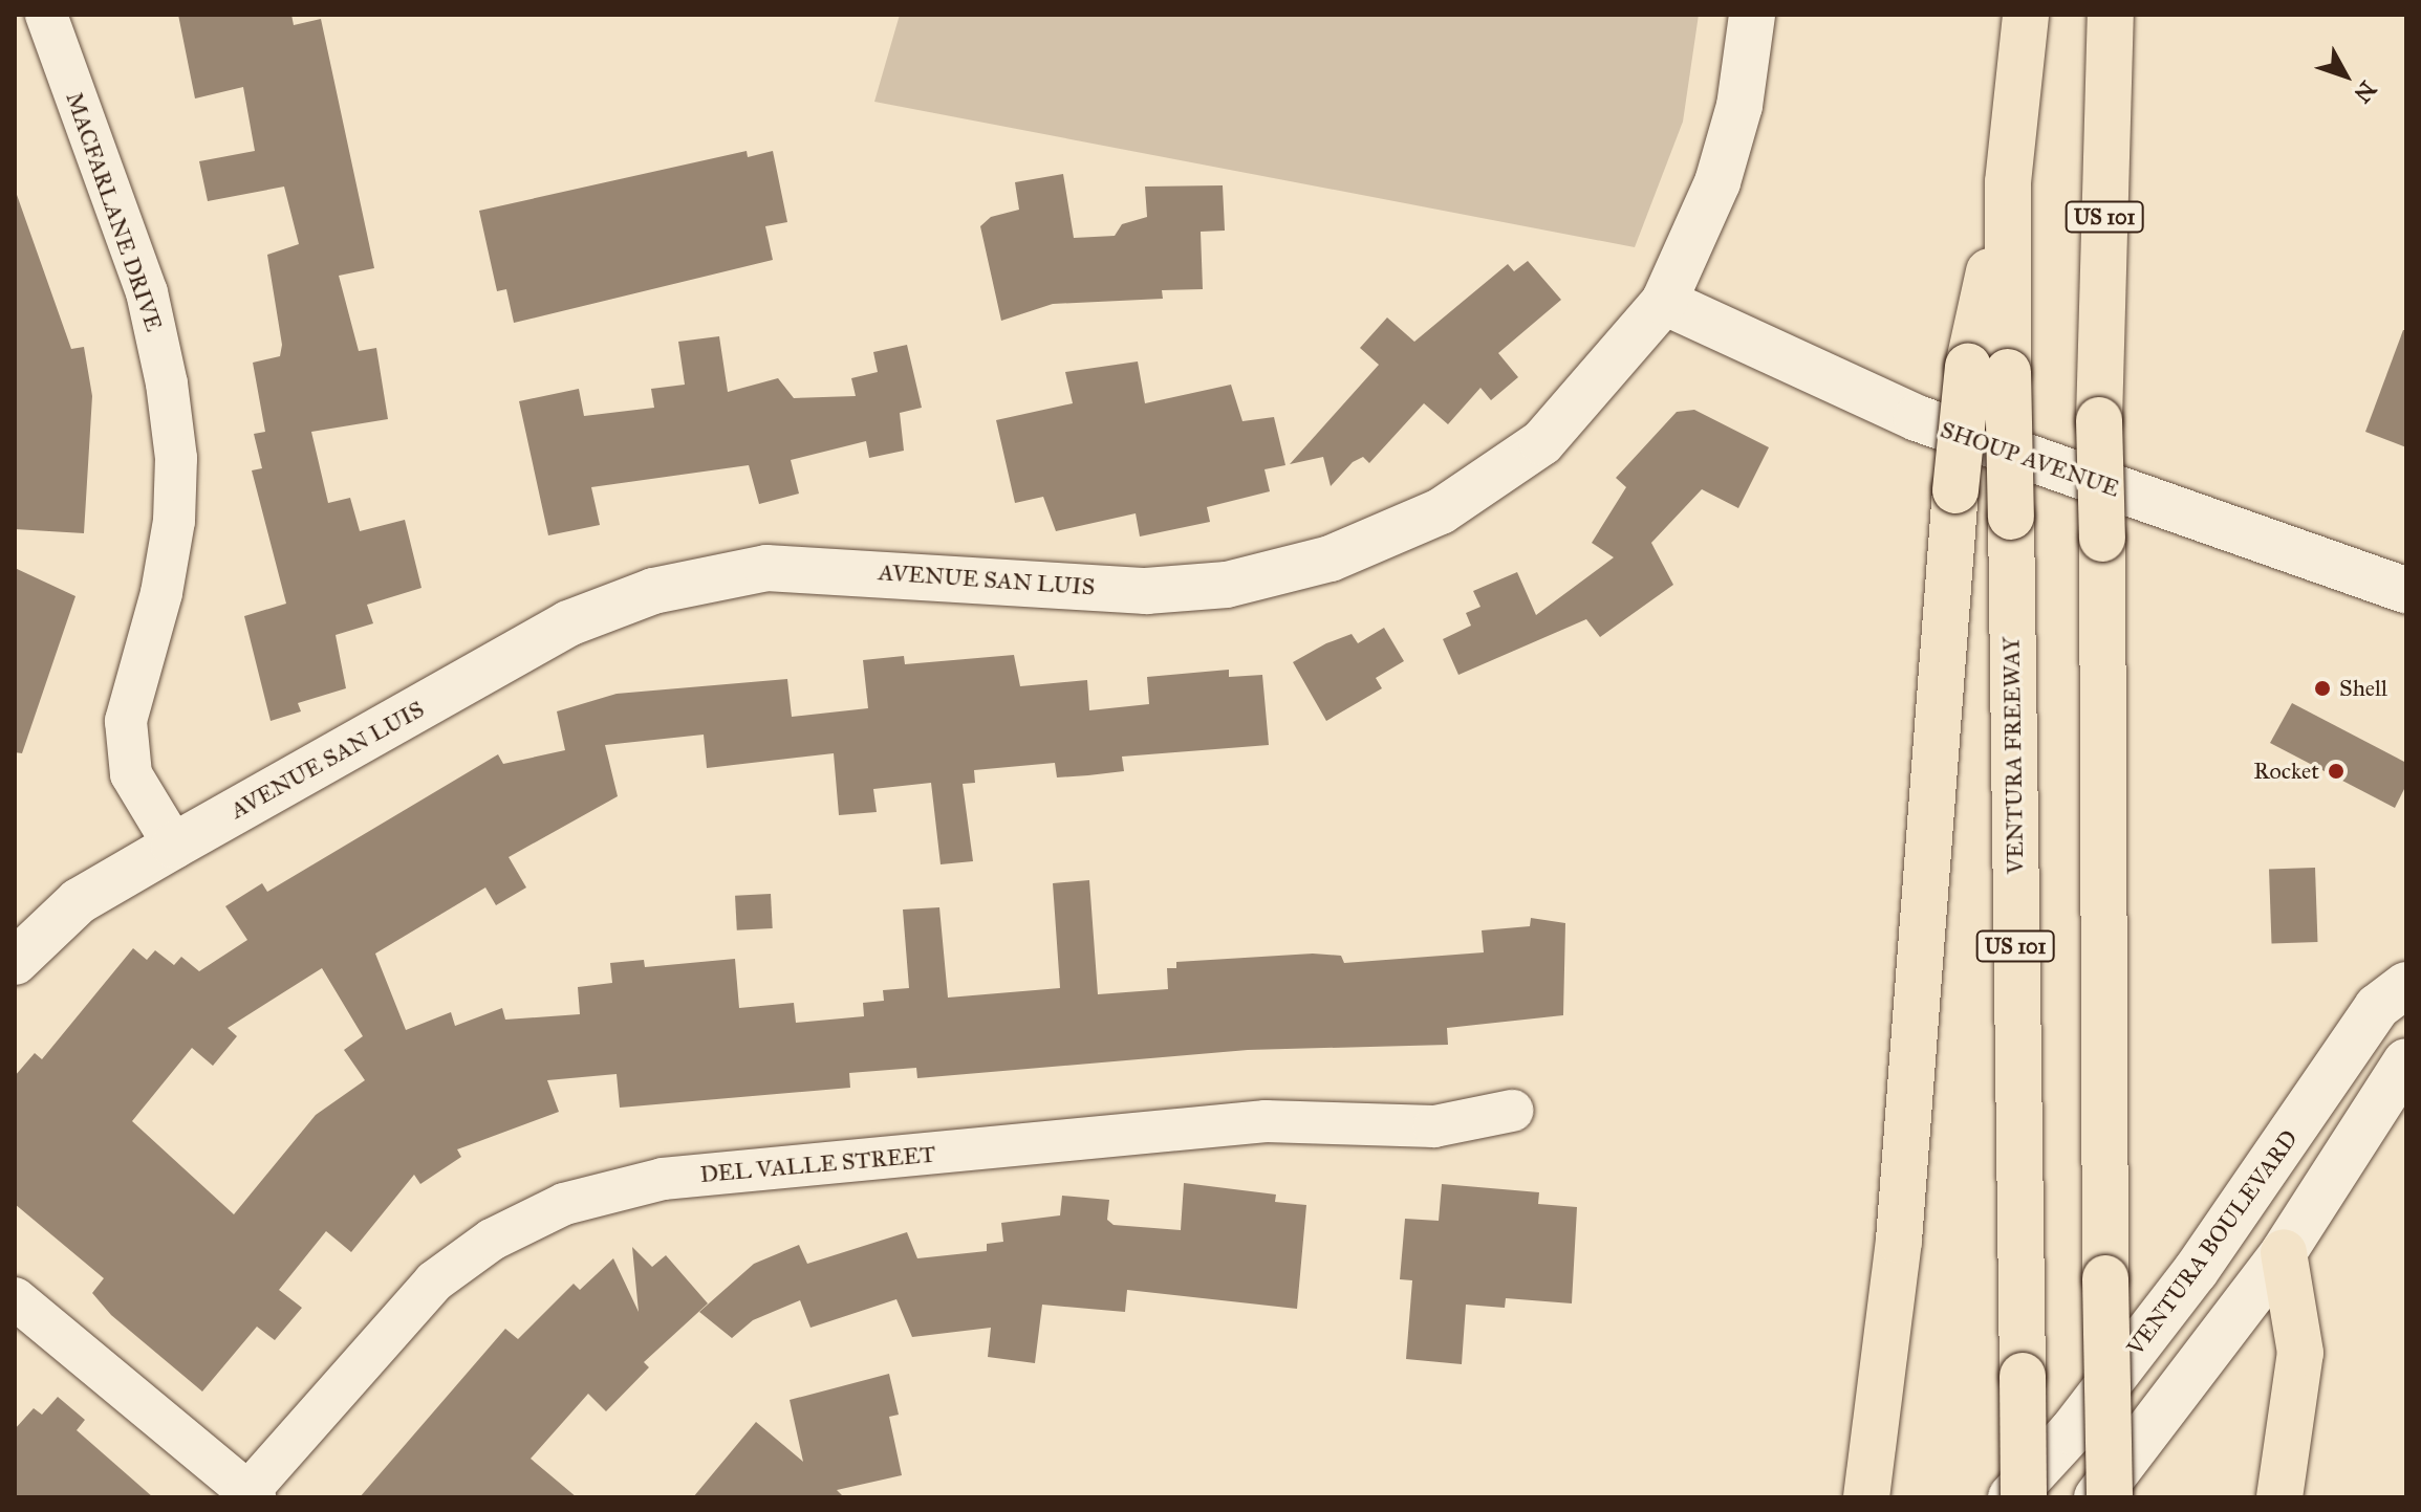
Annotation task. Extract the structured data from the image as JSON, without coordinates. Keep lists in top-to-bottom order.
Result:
{
  "streets": {
    "highway": ["US 101", "VENTURA FREEWAY"],
    "street": [
      "MACFARLANE DRIVE",
      "SHOUP AVENUE",
      "AVENUE SAN LUIS",
      "DEL VALLE STREET",
      "VENTURA BOULEVARD"
    ]
  },
  "crossings": [
    ["MACFARLANE DRIVE", "AVENUE SAN LUIS"],
    ["SHOUP AVENUE", "AVENUE SAN LUIS"]
  ],
  "places": ["Shell", "Rocket"],
  "north": "bottom right"
}
